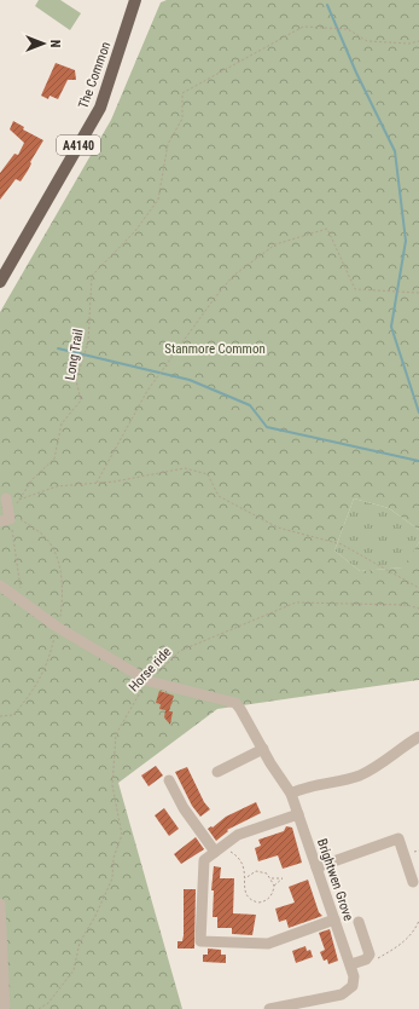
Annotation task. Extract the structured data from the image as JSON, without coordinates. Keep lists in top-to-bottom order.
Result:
{
  "streets": {
    "main road": ["The Common", "A4140"],
    "street": ["Brightwen Grove"],
    "path": ["Long Trail", "Horse ride"]
  },
  "crossings": [
    ["Horse ride", "Brightwen Grove"]
  ],
  "parks": ["Stanmore Common"],
  "north": "right"
}
